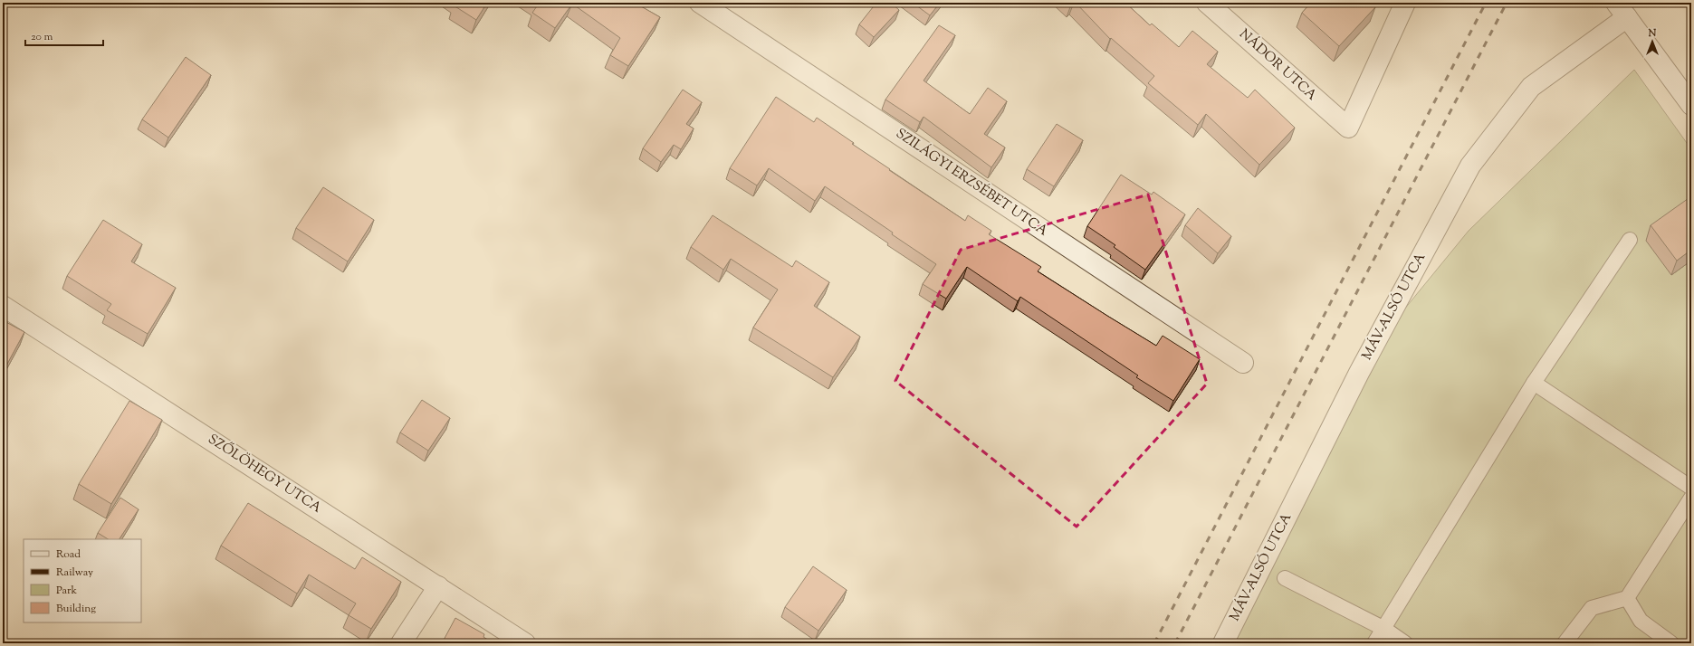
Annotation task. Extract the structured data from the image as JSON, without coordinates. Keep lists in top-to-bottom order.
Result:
{
  "streets": {
    "street": [
      "NÁDOR UTCA",
      "SZILÁGYI ERZSÉBET UTCA",
      "MÁV-ALSÓ UTCA",
      "SZŐLÖHEGY UTCA"
    ]
  },
  "legend": [
    "Road",
    "Railway",
    "Park",
    "Building"
  ],
  "scale_bar": "20 m",
  "north": "top"
}
